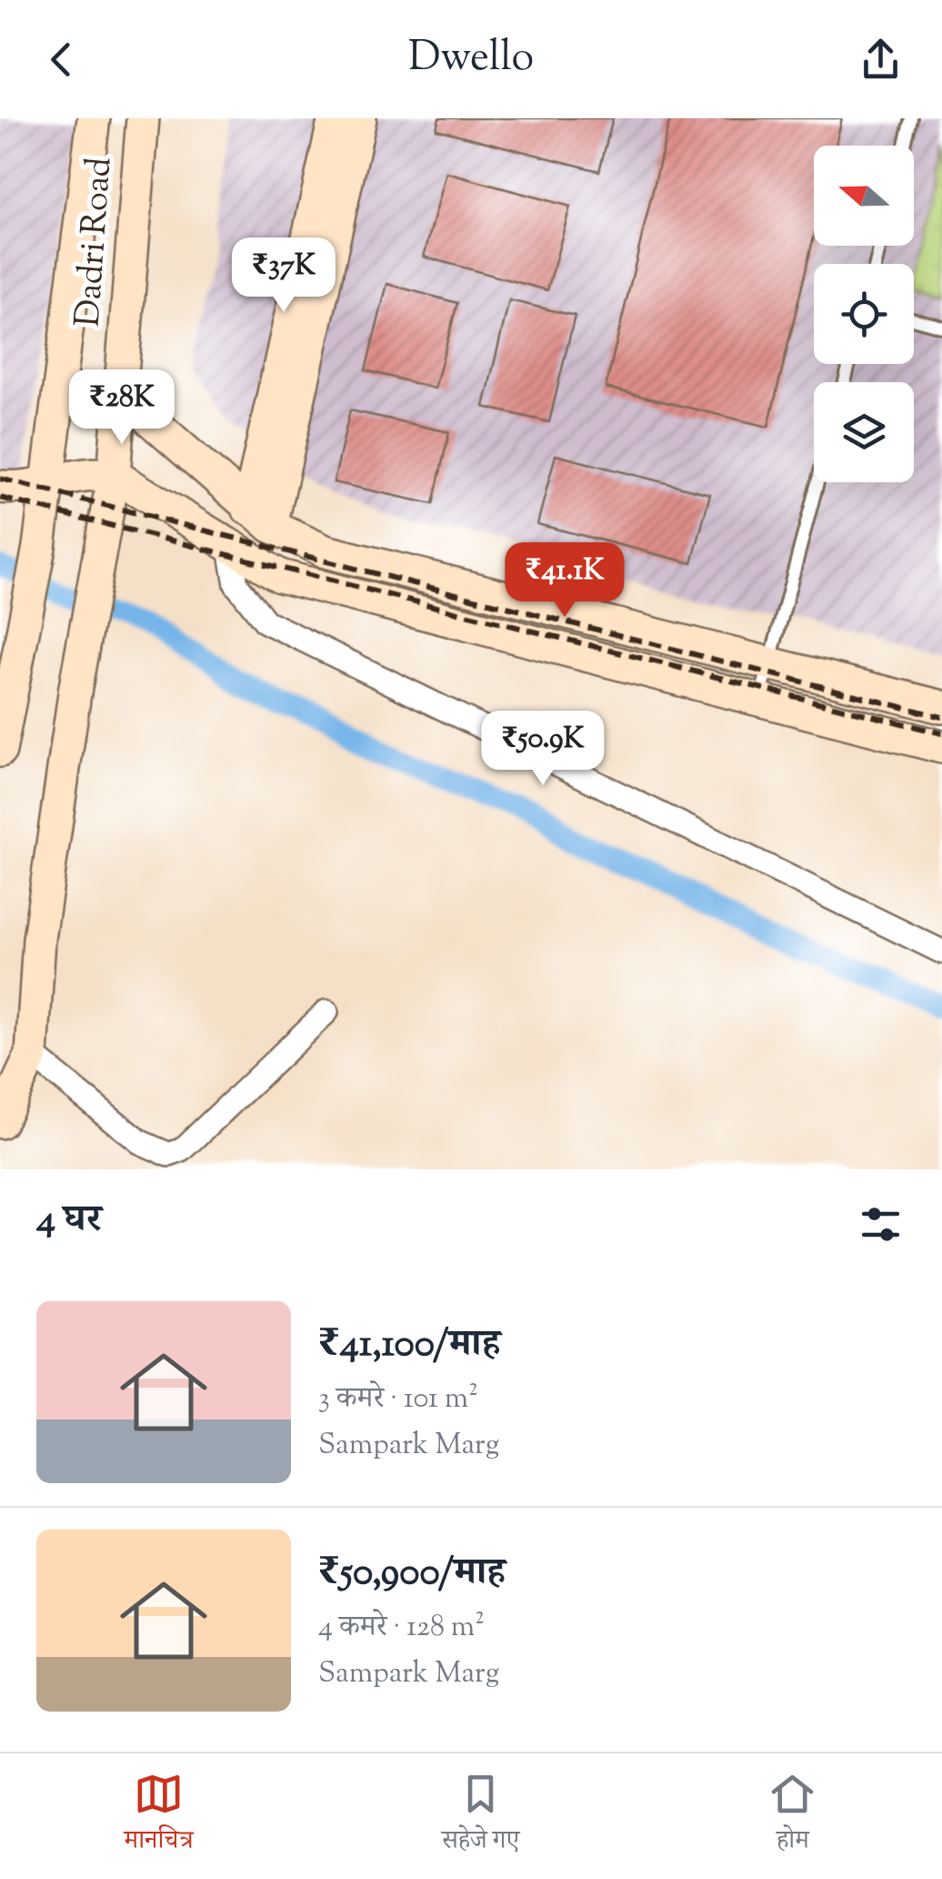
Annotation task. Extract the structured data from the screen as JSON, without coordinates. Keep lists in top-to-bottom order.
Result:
{
  "streets": {
    "street": ["Dadri Road"]
  },
  "north": "left",
  "page": {
    "header": "Dwello",
    "price": [
      "₹37K",
      "₹28K",
      "₹41.1K",
      "₹50.9K"
    ],
    "heading": "4 घर",
    "list": [
      {
        "name": "₹41,100/माह",
        "note": "3 कमरे · 101 m² · Sampark Marg"
      },
      {
        "name": "₹50,900/माह",
        "note": "4 कमरे · 128 m² · Sampark Marg"
      }
    ],
    "tabs": ["मानचित्र", "सहेजे गए", "होम"]
  }
}
